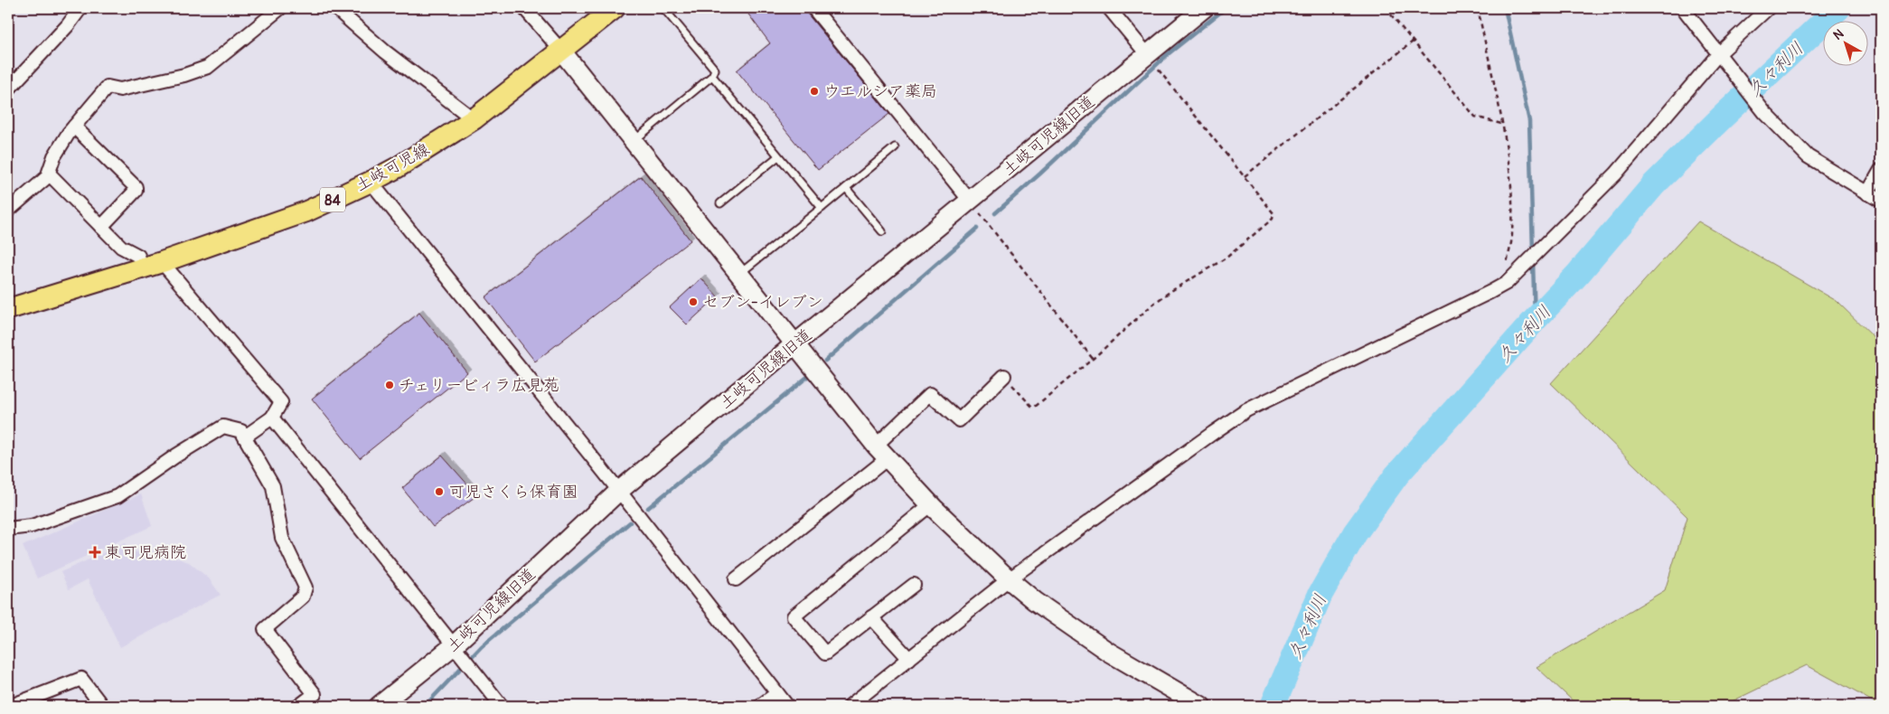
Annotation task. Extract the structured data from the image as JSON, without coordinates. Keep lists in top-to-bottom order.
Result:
{
  "streets": {
    "main road": ["土岐可児線", "84"],
    "street": ["土岐可児線旧道"]
  },
  "water": ["久々利川"],
  "places": {
    "other": [
      "ウエルシア薬局",
      "セブン-イレブン",
      "チェリービィラ広見苑",
      "可児さくら保育園"
    ],
    "health": ["東可児病院"]
  },
  "north": "top left"
}
